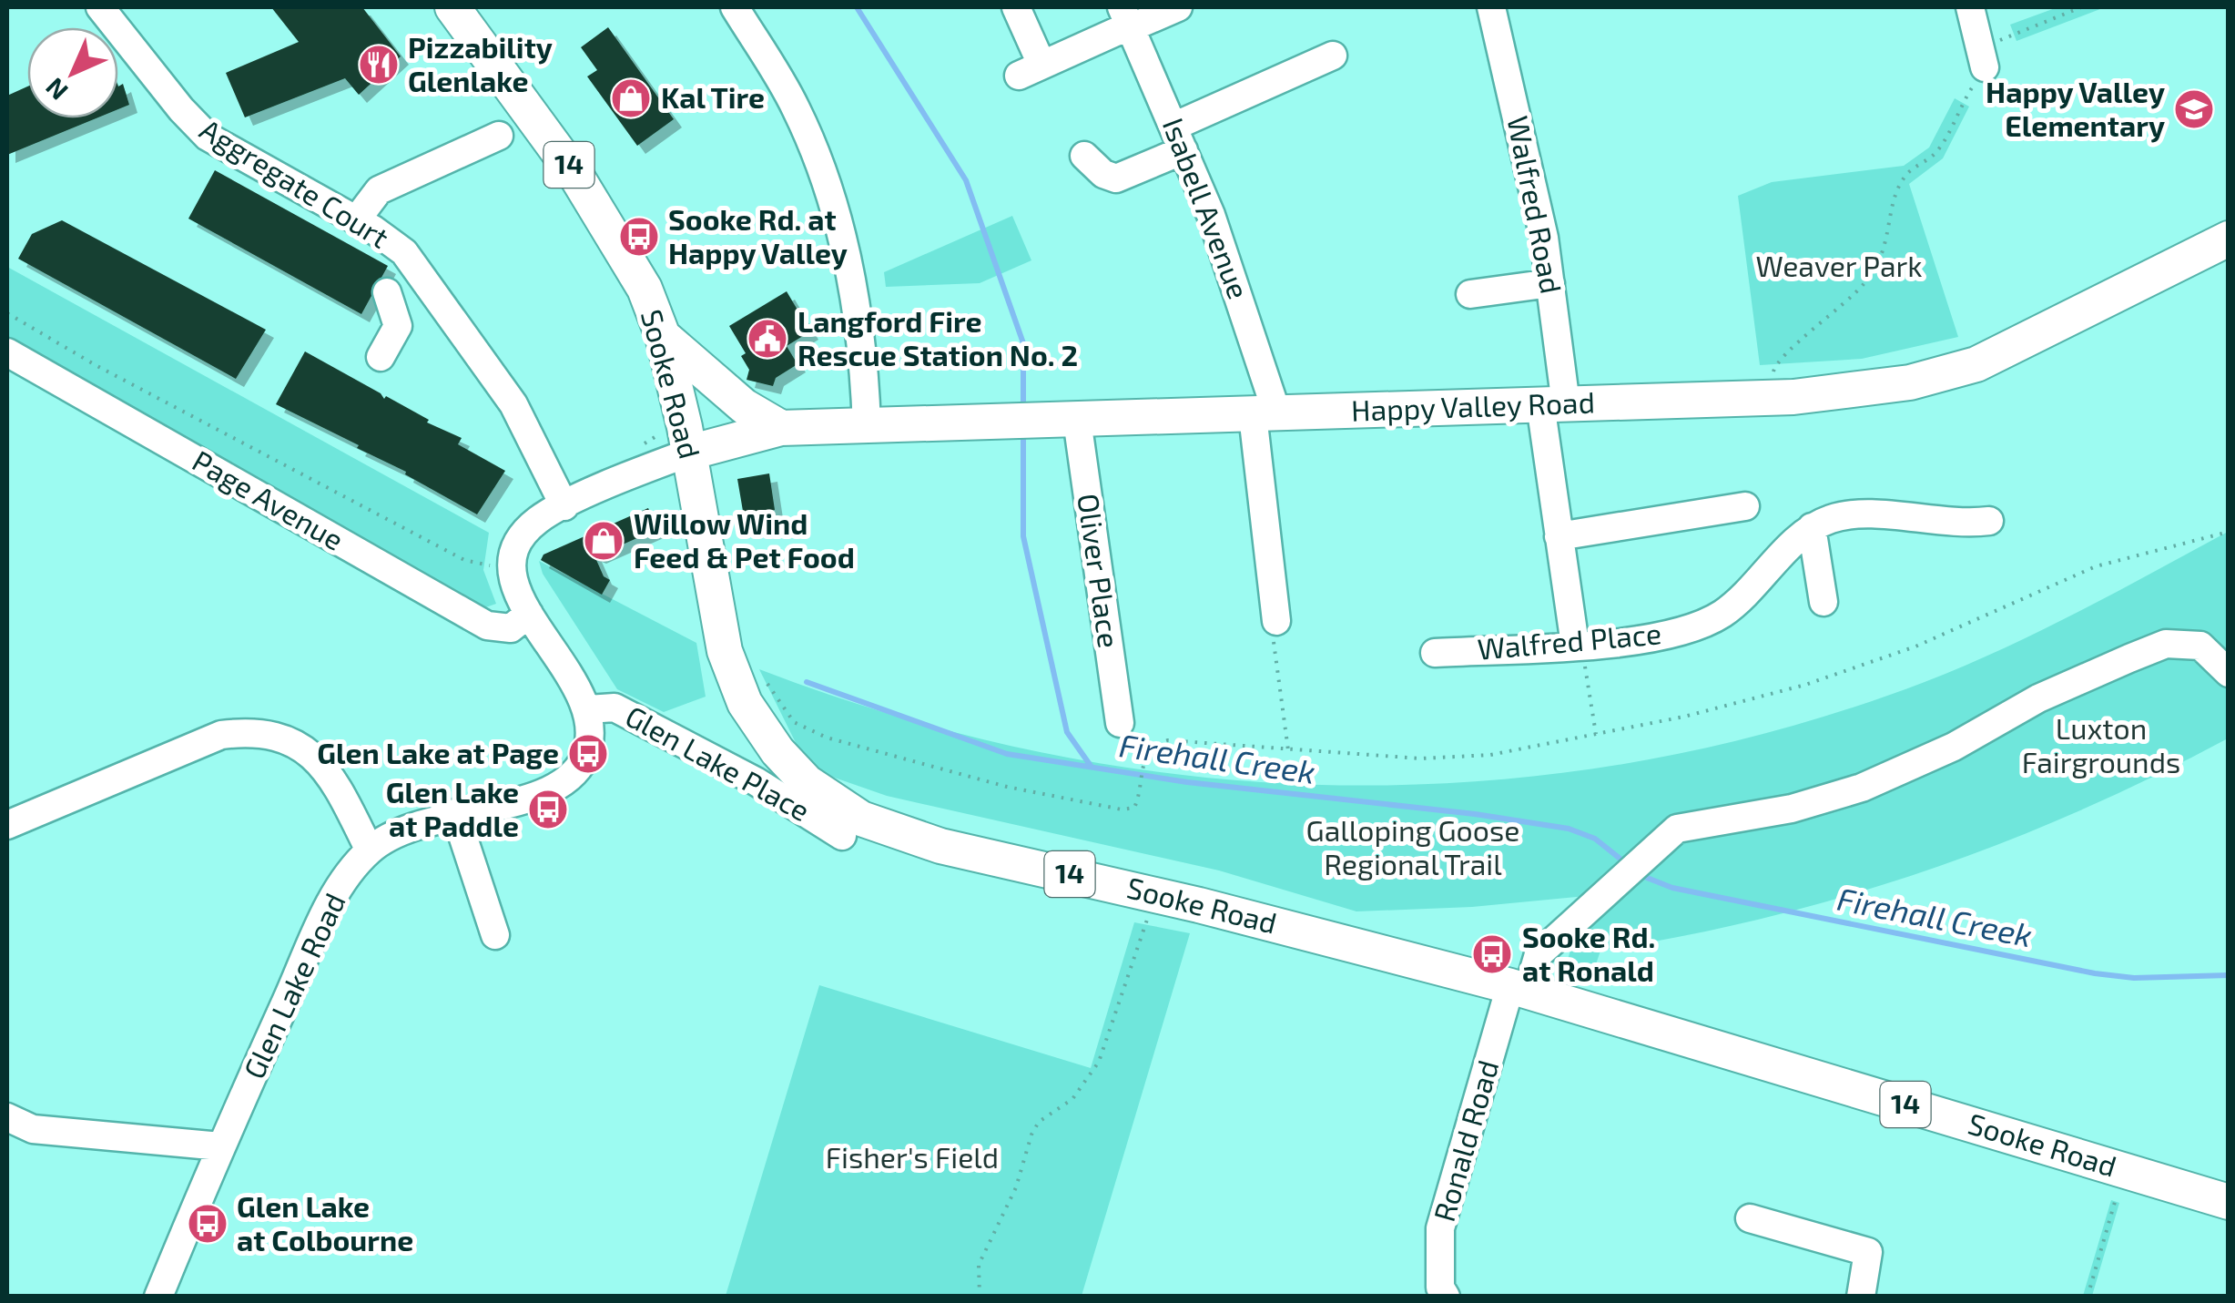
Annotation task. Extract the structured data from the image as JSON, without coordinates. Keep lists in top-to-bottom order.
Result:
{
  "streets": {
    "main road": ["14", "Sooke Road", "Happy Valley Road"],
    "street": [
      "Aggregate Court",
      "Walfred Road",
      "Isabell Avenue",
      "Page Avenue",
      "Oliver Place",
      "Walfred Place",
      "Glen Lake Place",
      "Glen Lake Road",
      "Ronald Road"
    ]
  },
  "crossings": [
    ["Walfred Road", "Happy Valley Road"],
    ["Walfred Road", "Walfred Place"],
    ["Isabell Avenue", "Happy Valley Road"],
    ["Sooke Road", "Happy Valley Road"],
    ["Sooke Road", "Ronald Road"],
    ["Happy Valley Road", "Oliver Place"],
    ["Glen Lake Place", "Glen Lake Road"]
  ],
  "water": ["Firehall Creek"],
  "parks": [
    "Weaver Park",
    "Luxton Fairgrounds",
    "Galloping Goose Regional Trail",
    "Fisher's Field"
  ],
  "places": {
    "restaurant": ["Pizzability Glenlake"],
    "shop": ["Kal Tire", "Willow Wind Feed & Pet Food"],
    "school or university": ["Happy Valley Elementary"],
    "bus stop": [
      "Sooke Rd. at Happy Valley",
      "Glen Lake at Page",
      "Glen Lake at Paddle",
      "Sooke Rd. at Ronald",
      "Glen Lake at Colbourne"
    ],
    "public building": ["Langford Fire Rescue Station No. 2"]
  },
  "north": "bottom left"
}
